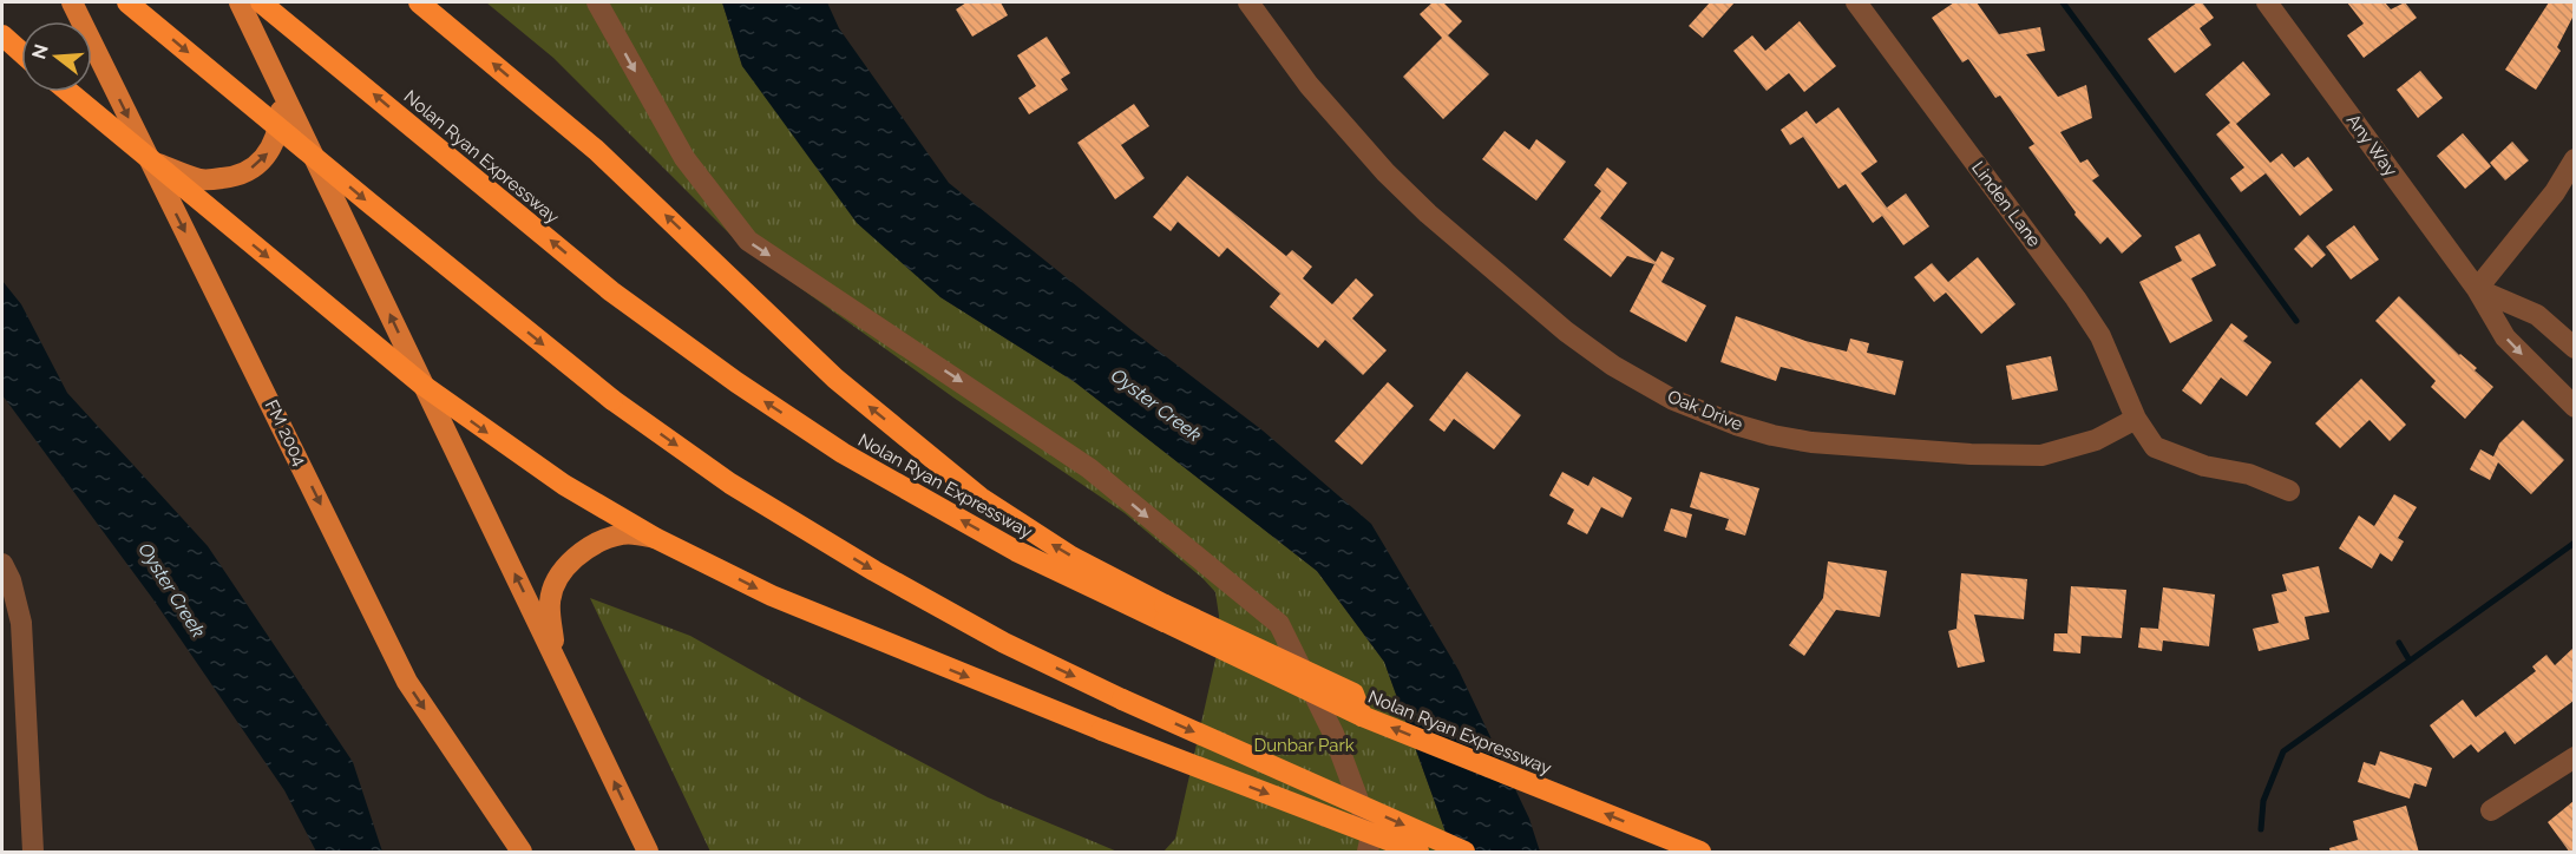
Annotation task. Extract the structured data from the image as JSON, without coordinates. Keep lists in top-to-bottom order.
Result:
{
  "streets": {
    "highway": ["Nolan Ryan Expressway"],
    "main road": ["FM 2004"],
    "street": ["Any Way", "Linden Lane", "Oak Drive"]
  },
  "crossings": [
    ["Linden Lane", "Oak Drive"]
  ],
  "water": ["Oyster Creek"],
  "parks": ["Dunbar Park"],
  "north": "left"
}
